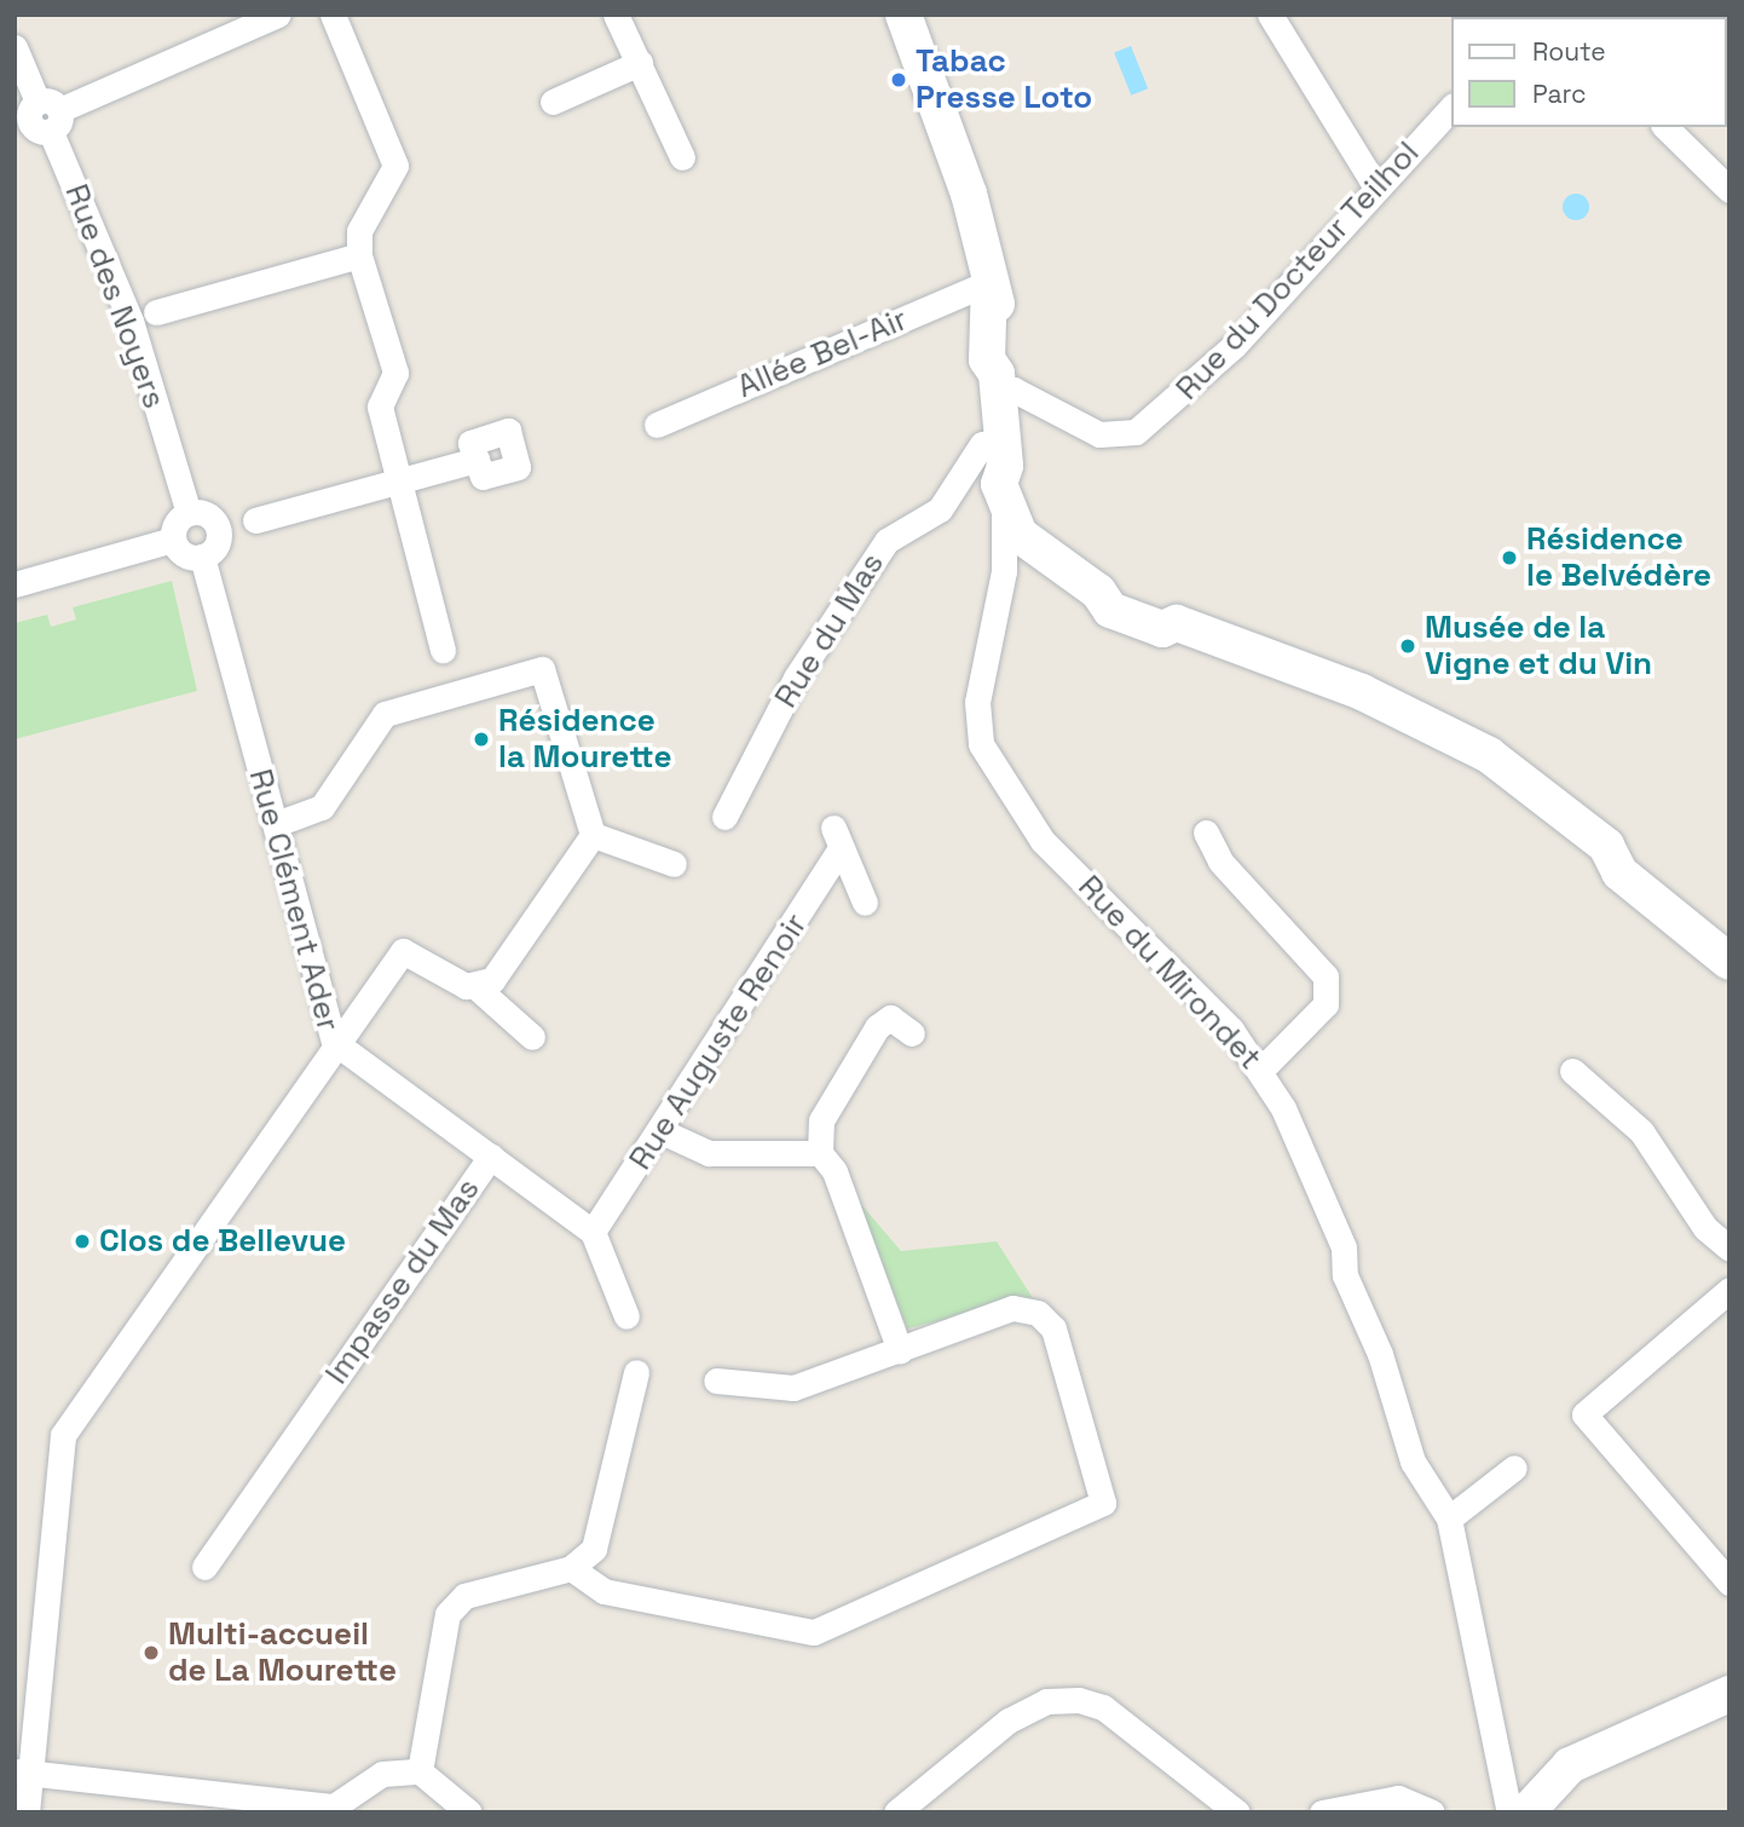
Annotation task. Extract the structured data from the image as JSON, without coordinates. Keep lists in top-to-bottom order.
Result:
{
  "streets": {
    "street": [
      "Rue du Docteur Teilhol",
      "Rue des Noyers",
      "Allée Bel-Air",
      "Rue du Mas",
      "Rue Clément Ader",
      "Rue du Mirondet",
      "Rue Auguste Renoir",
      "Impasse du Mas"
    ]
  },
  "crossings": [
    ["Rue des Noyers", "Rue Clément Ader"],
    ["Rue Clément Ader", "Impasse du Mas"]
  ],
  "places": [
    "Tabac Presse Loto",
    "Résidence le Belvédère",
    "Musée de la Vigne et du Vin",
    "Résidence la Mourette",
    "Clos de Bellevue",
    "Multi-accueil de La Mourette"
  ],
  "legend": ["Route", "Parc"]
}
